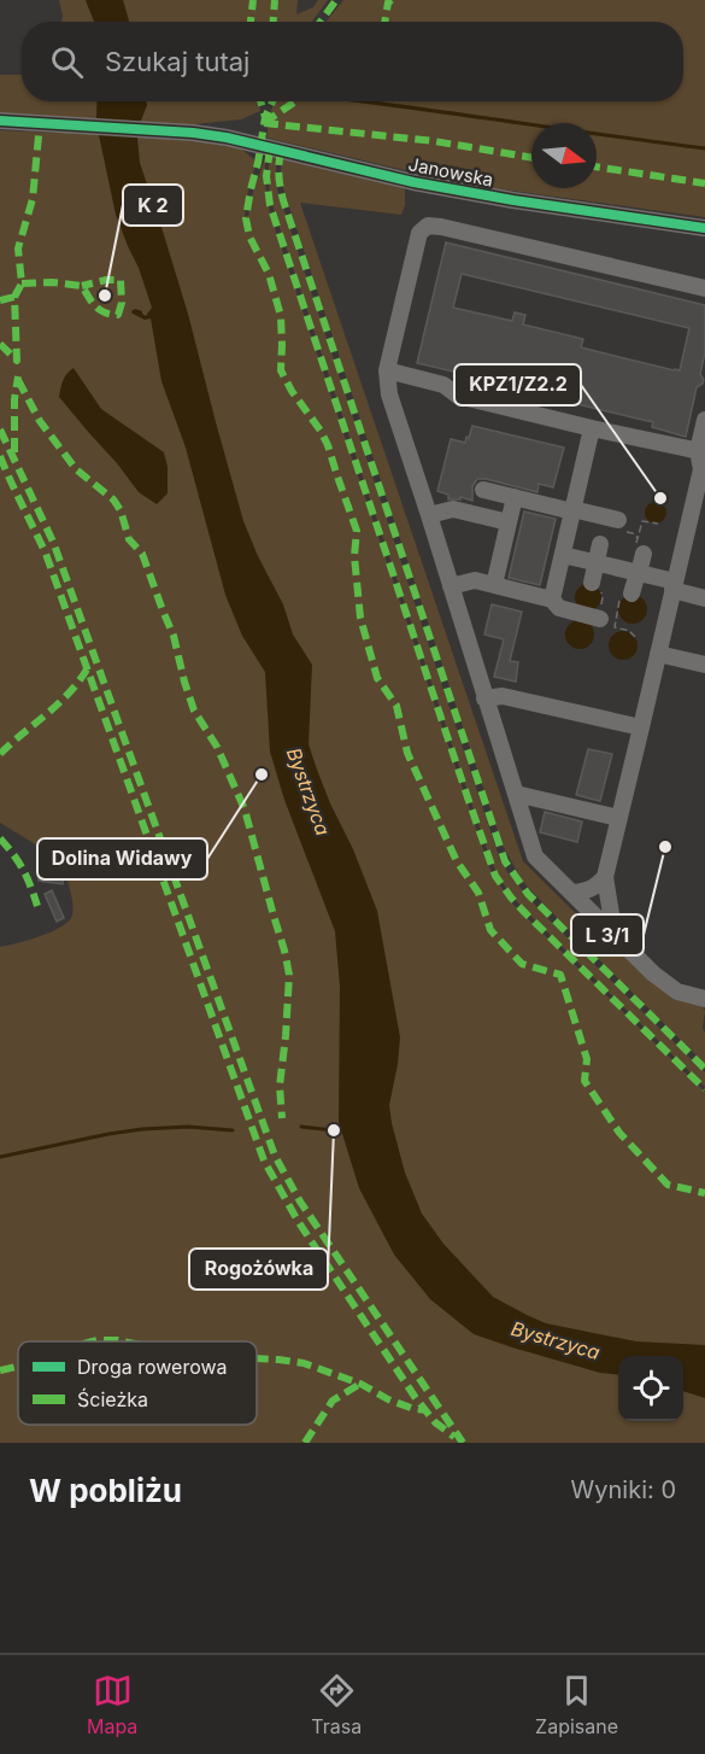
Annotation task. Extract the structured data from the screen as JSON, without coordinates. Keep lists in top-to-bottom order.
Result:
{
  "streets": {
    "street": ["Janowska"]
  },
  "water": ["Bystrzyca"],
  "places": [
    "K 2",
    "KPZ1/Z2.2",
    "Dolina Widawy",
    "L 3/1",
    "Rogożówka"
  ],
  "legend": ["Droga rowerowa", "Ścieżka"],
  "north": "right",
  "page": {
    "search": "Szukaj tutaj",
    "heading": ["W pobliżu", "Wyniki: 0"],
    "nav": ["Mapa", "Trasa", "Zapisane"]
  }
}
